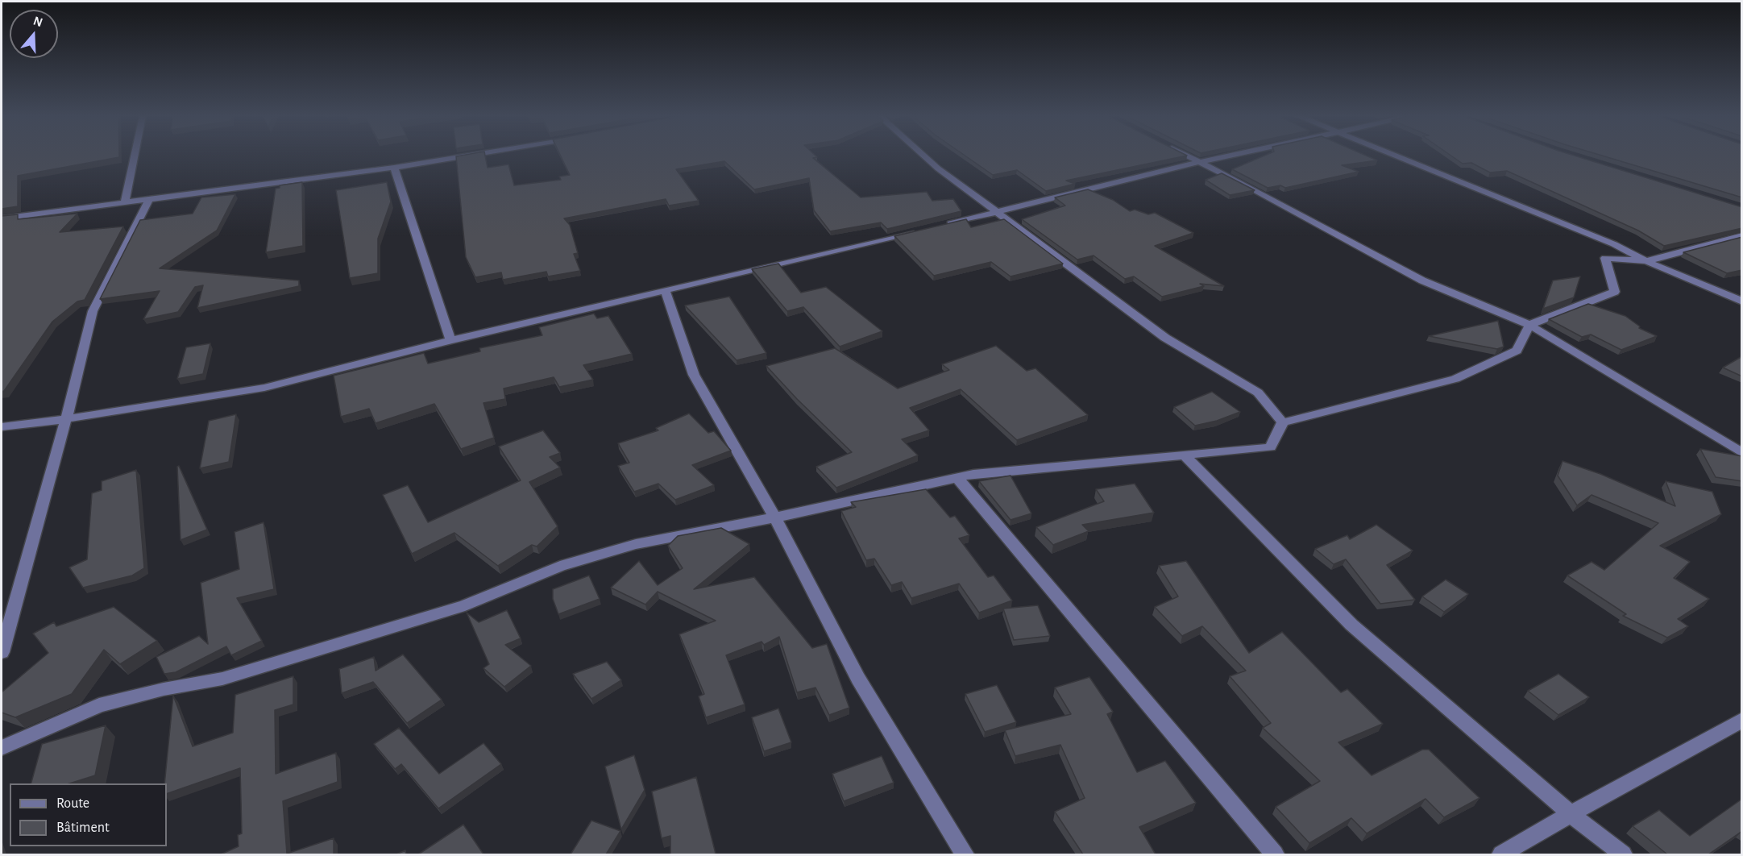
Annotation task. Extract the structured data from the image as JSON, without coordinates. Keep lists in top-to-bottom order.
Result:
{
  "legend": ["Route", "Bâtiment"],
  "north": "top"
}
